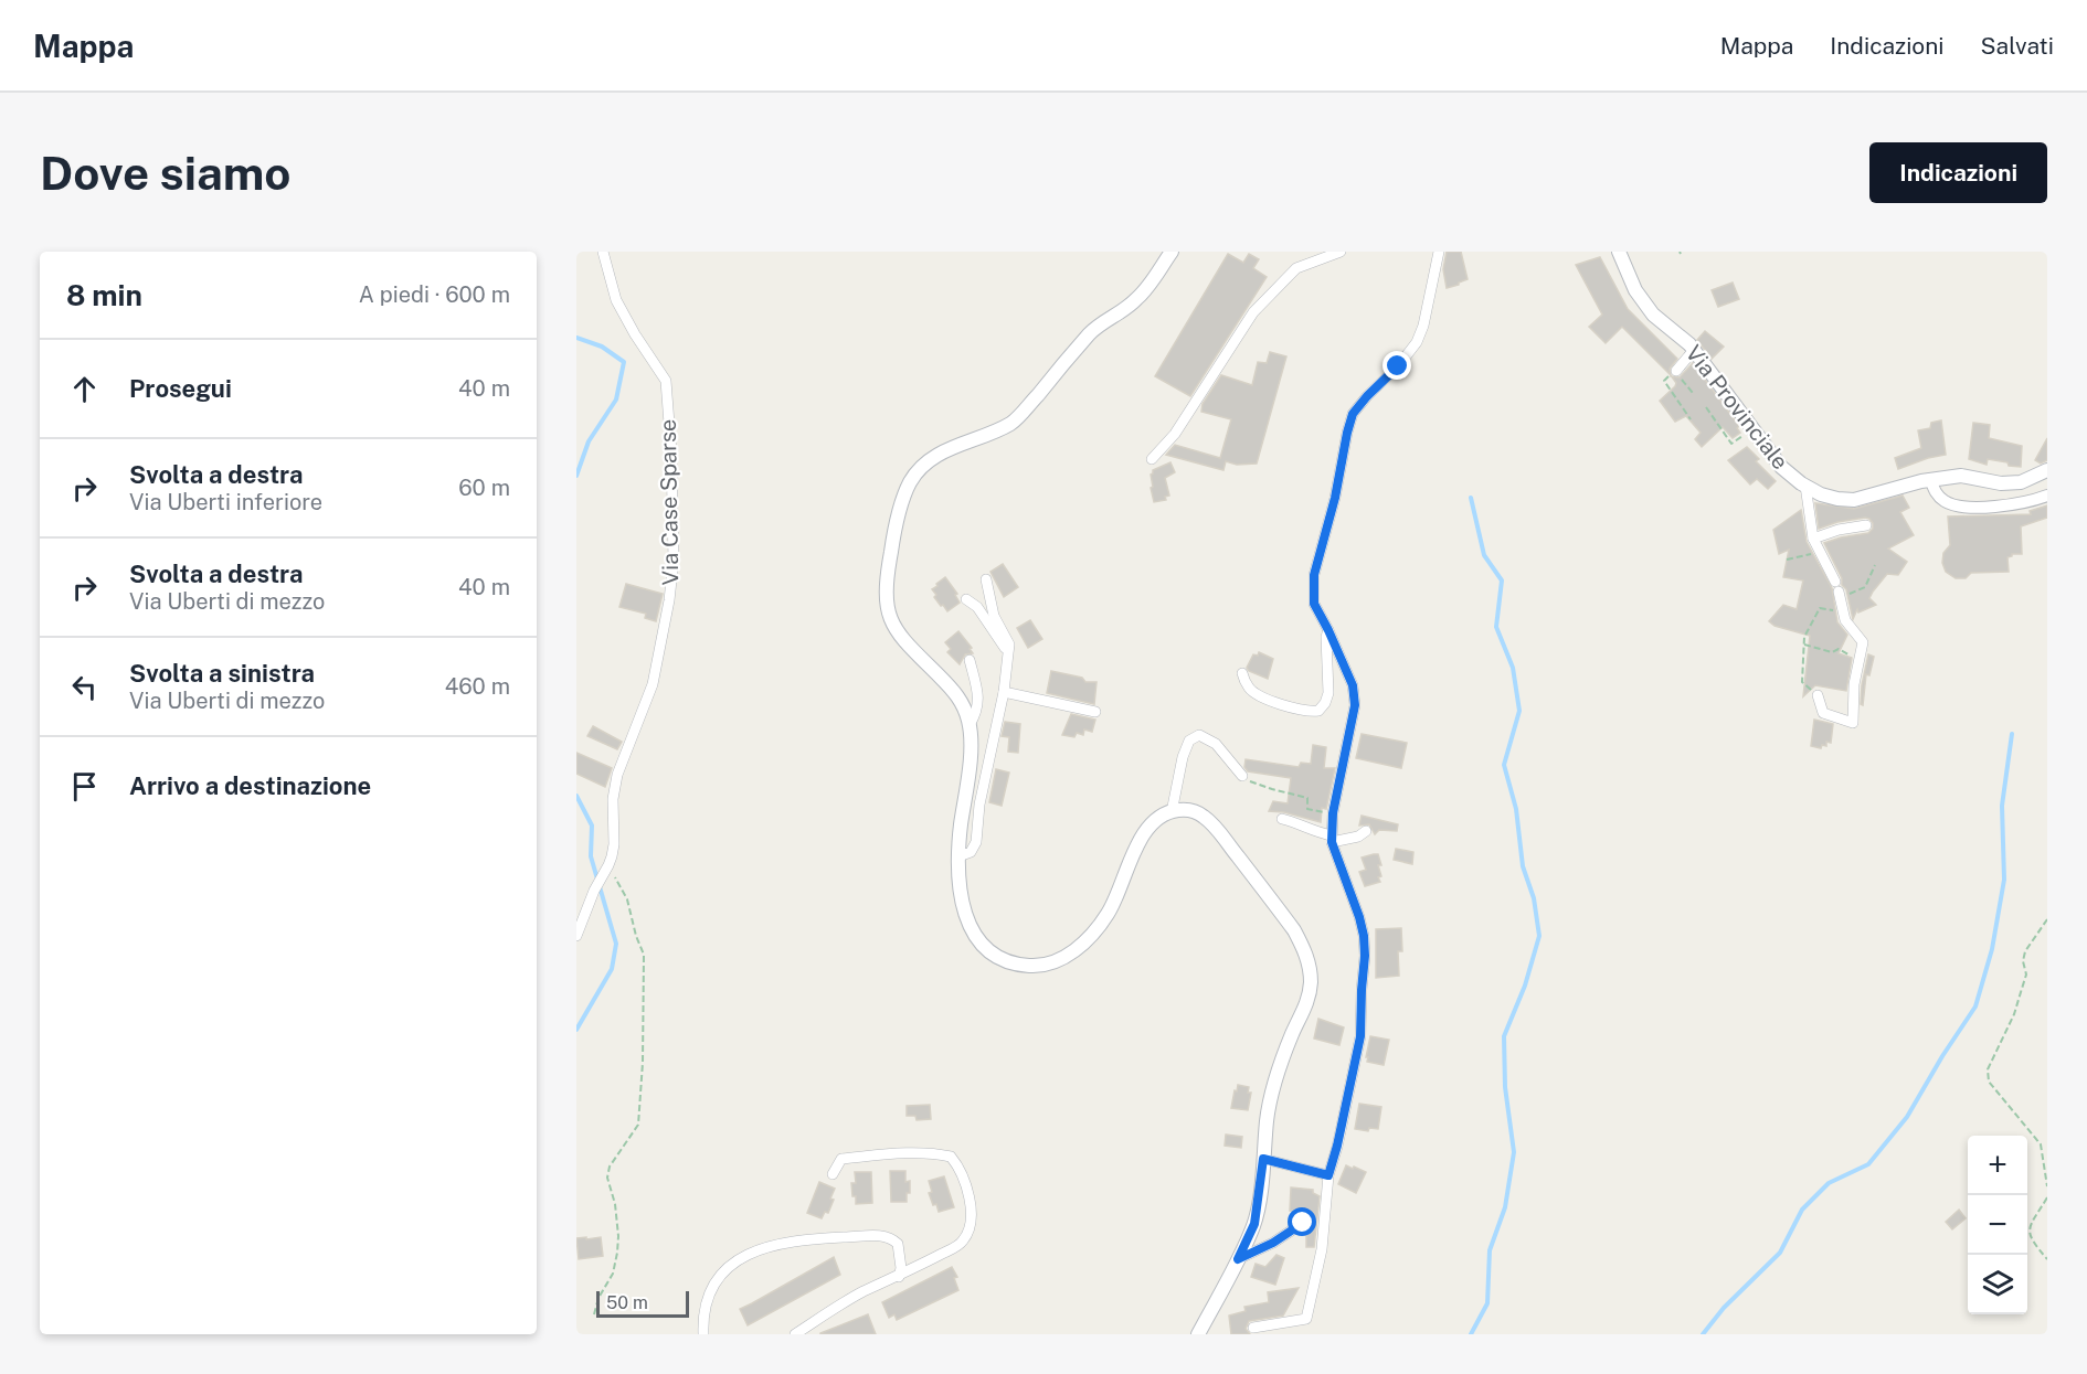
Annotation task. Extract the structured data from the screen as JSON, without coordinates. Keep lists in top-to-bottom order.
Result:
{
  "streets": {
    "main road": ["Via Provinciale"],
    "street": ["Via Case Sparse"]
  },
  "scale_bar": "50 m",
  "page": {
    "header": "Mappa",
    "nav": ["Mappa", "Indicazioni", "Salvati"],
    "buttons": "Indicazioni",
    "title": "Dove siamo",
    "heading": ["8 min", "A piedi · 600 m"],
    "list": [
      ["Prosegui", "40 m"],
      ["Svolta a destra", "Via Uberti inferiore", "60 m"],
      ["Svolta a destra", "Via Uberti di mezzo", "40 m"],
      ["Svolta a sinistra", "Via Uberti di mezzo", "460 m"],
      "Arrivo a destinazione"
    ],
    "map_buttons": ["+", "−"],
    "scale": "50 m"
  }
}
